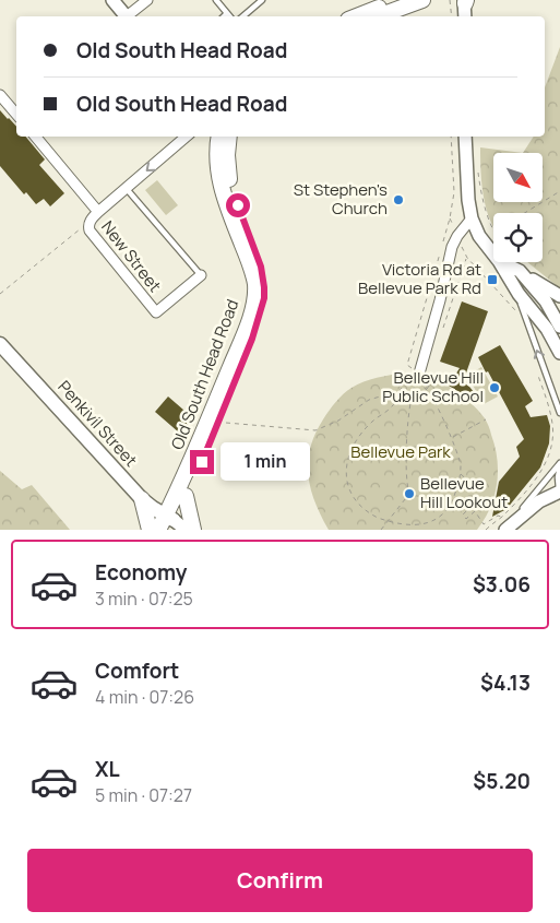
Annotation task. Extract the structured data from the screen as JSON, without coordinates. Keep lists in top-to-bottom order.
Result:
{
  "streets": {
    "main road": ["Old South Head Road", "Penkivil Street"],
    "street": ["New Street"]
  },
  "crossings": [
    ["Old South Head Road", "Penkivil Street"]
  ],
  "parks": ["Bellevue Park"],
  "places": {
    "other": ["St Stephen's Church", "Bellevue Hill Public School", "Bellevue Hill Lookout"],
    "transit": ["Victoria Rd at Bellevue Park Rd"]
  },
  "north": "bottom right",
  "page": {
    "banner": ["Old South Head Road", "Old South Head Road"],
    "bubble": "1 min",
    "list": [
      {
        "name": "Economy",
        "note": "3 min · 07:25",
        "value": "$3.06"
      },
      {
        "name": "Comfort",
        "note": "4 min · 07:26",
        "value": "$4.13"
      },
      {
        "name": "XL",
        "note": "5 min · 07:27",
        "value": "$5.20"
      }
    ],
    "buttons": "Confirm"
  }
}
